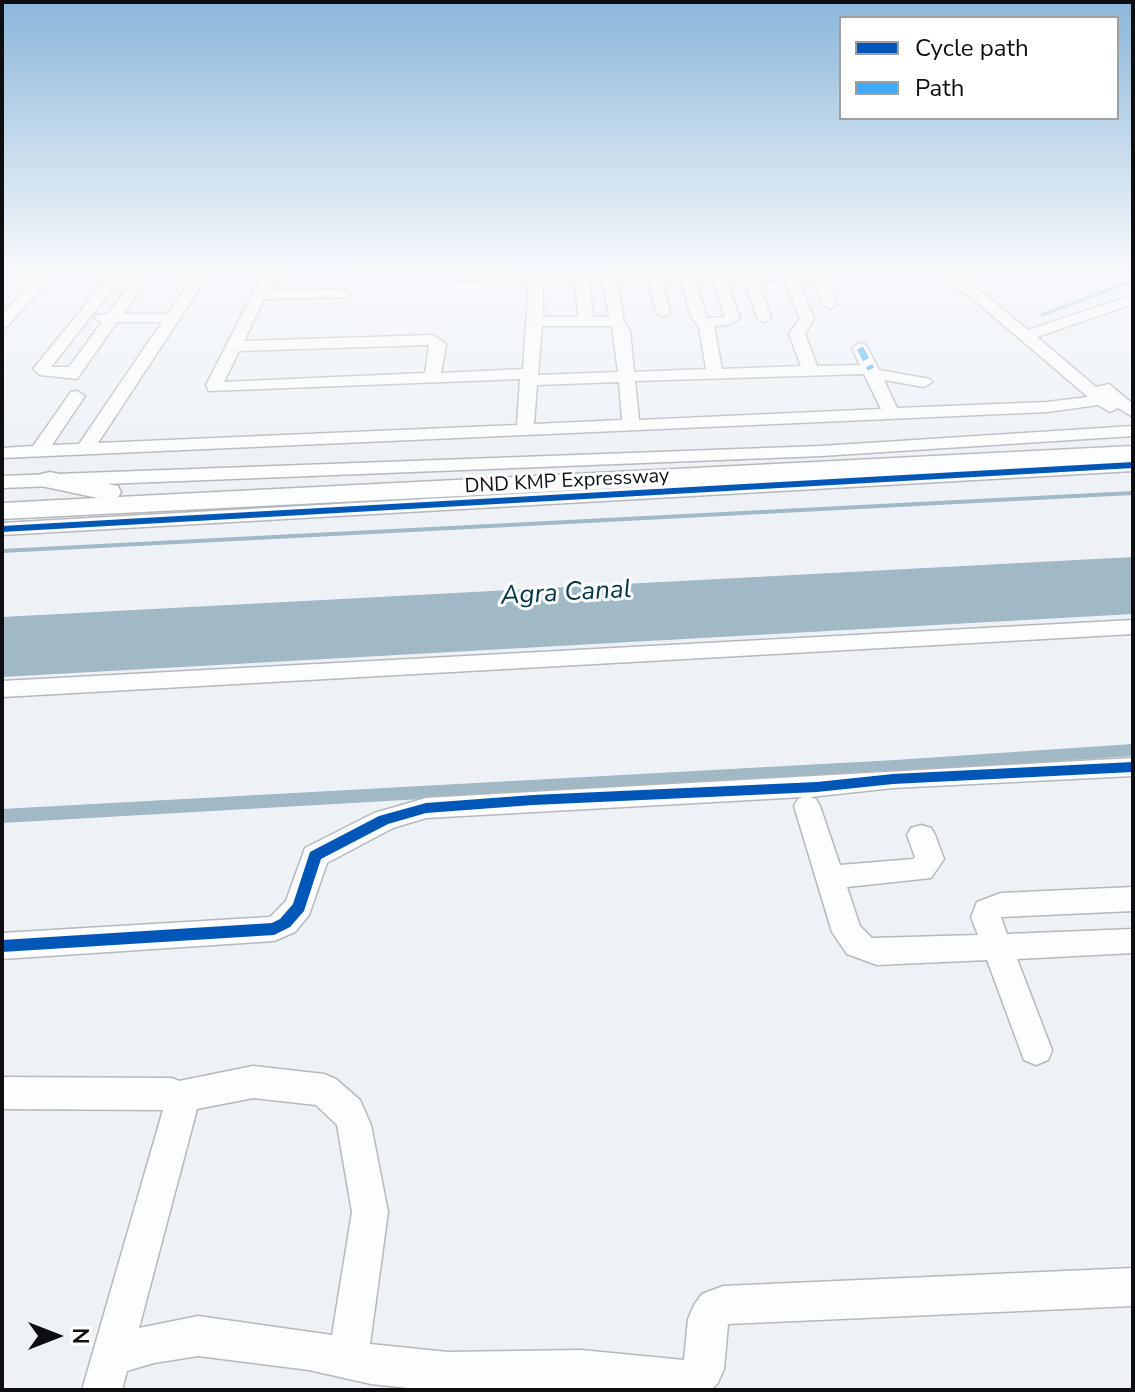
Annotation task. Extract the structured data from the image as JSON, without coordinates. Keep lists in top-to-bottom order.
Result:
{
  "streets": {
    "highway": ["DND KMP Expressway"]
  },
  "water": ["Agra Canal"],
  "legend": ["Cycle path", "Path"],
  "north": "right"
}
